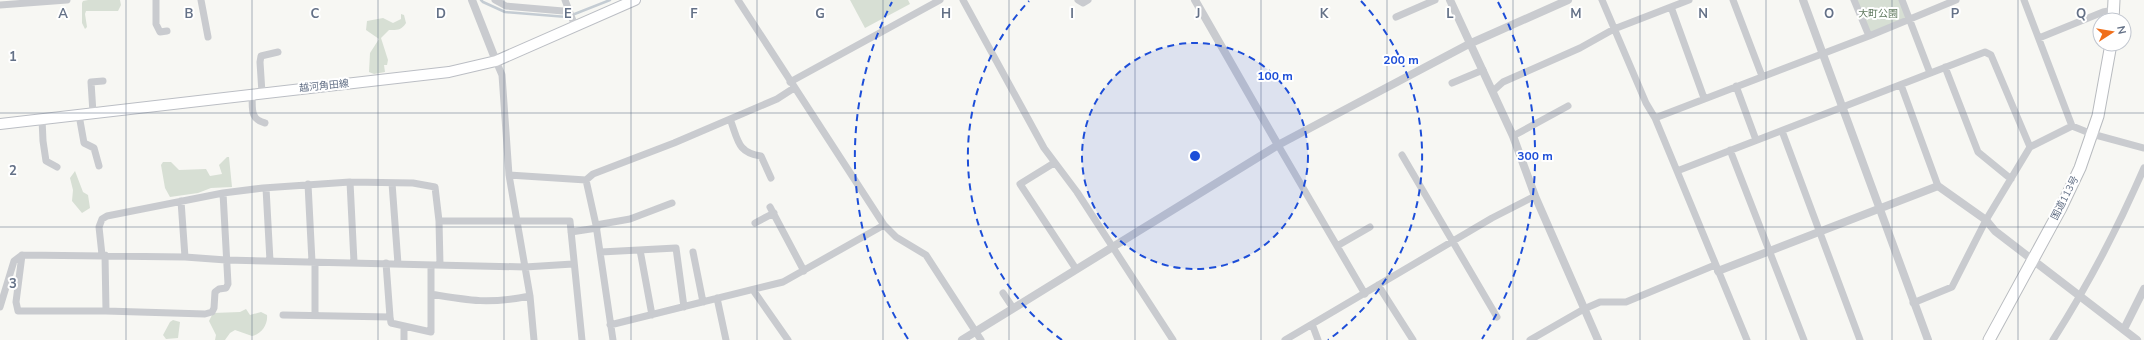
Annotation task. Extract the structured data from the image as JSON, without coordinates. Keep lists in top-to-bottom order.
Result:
{
  "streets": {
    "highway": ["国道113号"],
    "main road": ["越河角田線"]
  },
  "parks": ["大町公園"],
  "north": "right",
  "grid": {
    "columns": [
      "A",
      "B",
      "C",
      "D",
      "E",
      "F",
      "G",
      "H",
      "I",
      "J",
      "K",
      "L",
      "M",
      "N",
      "O",
      "P",
      "Q"
    ],
    "rows": ["1", "2", "3"]
  },
  "rings": ["200 m", "100 m", "300 m"]
}
